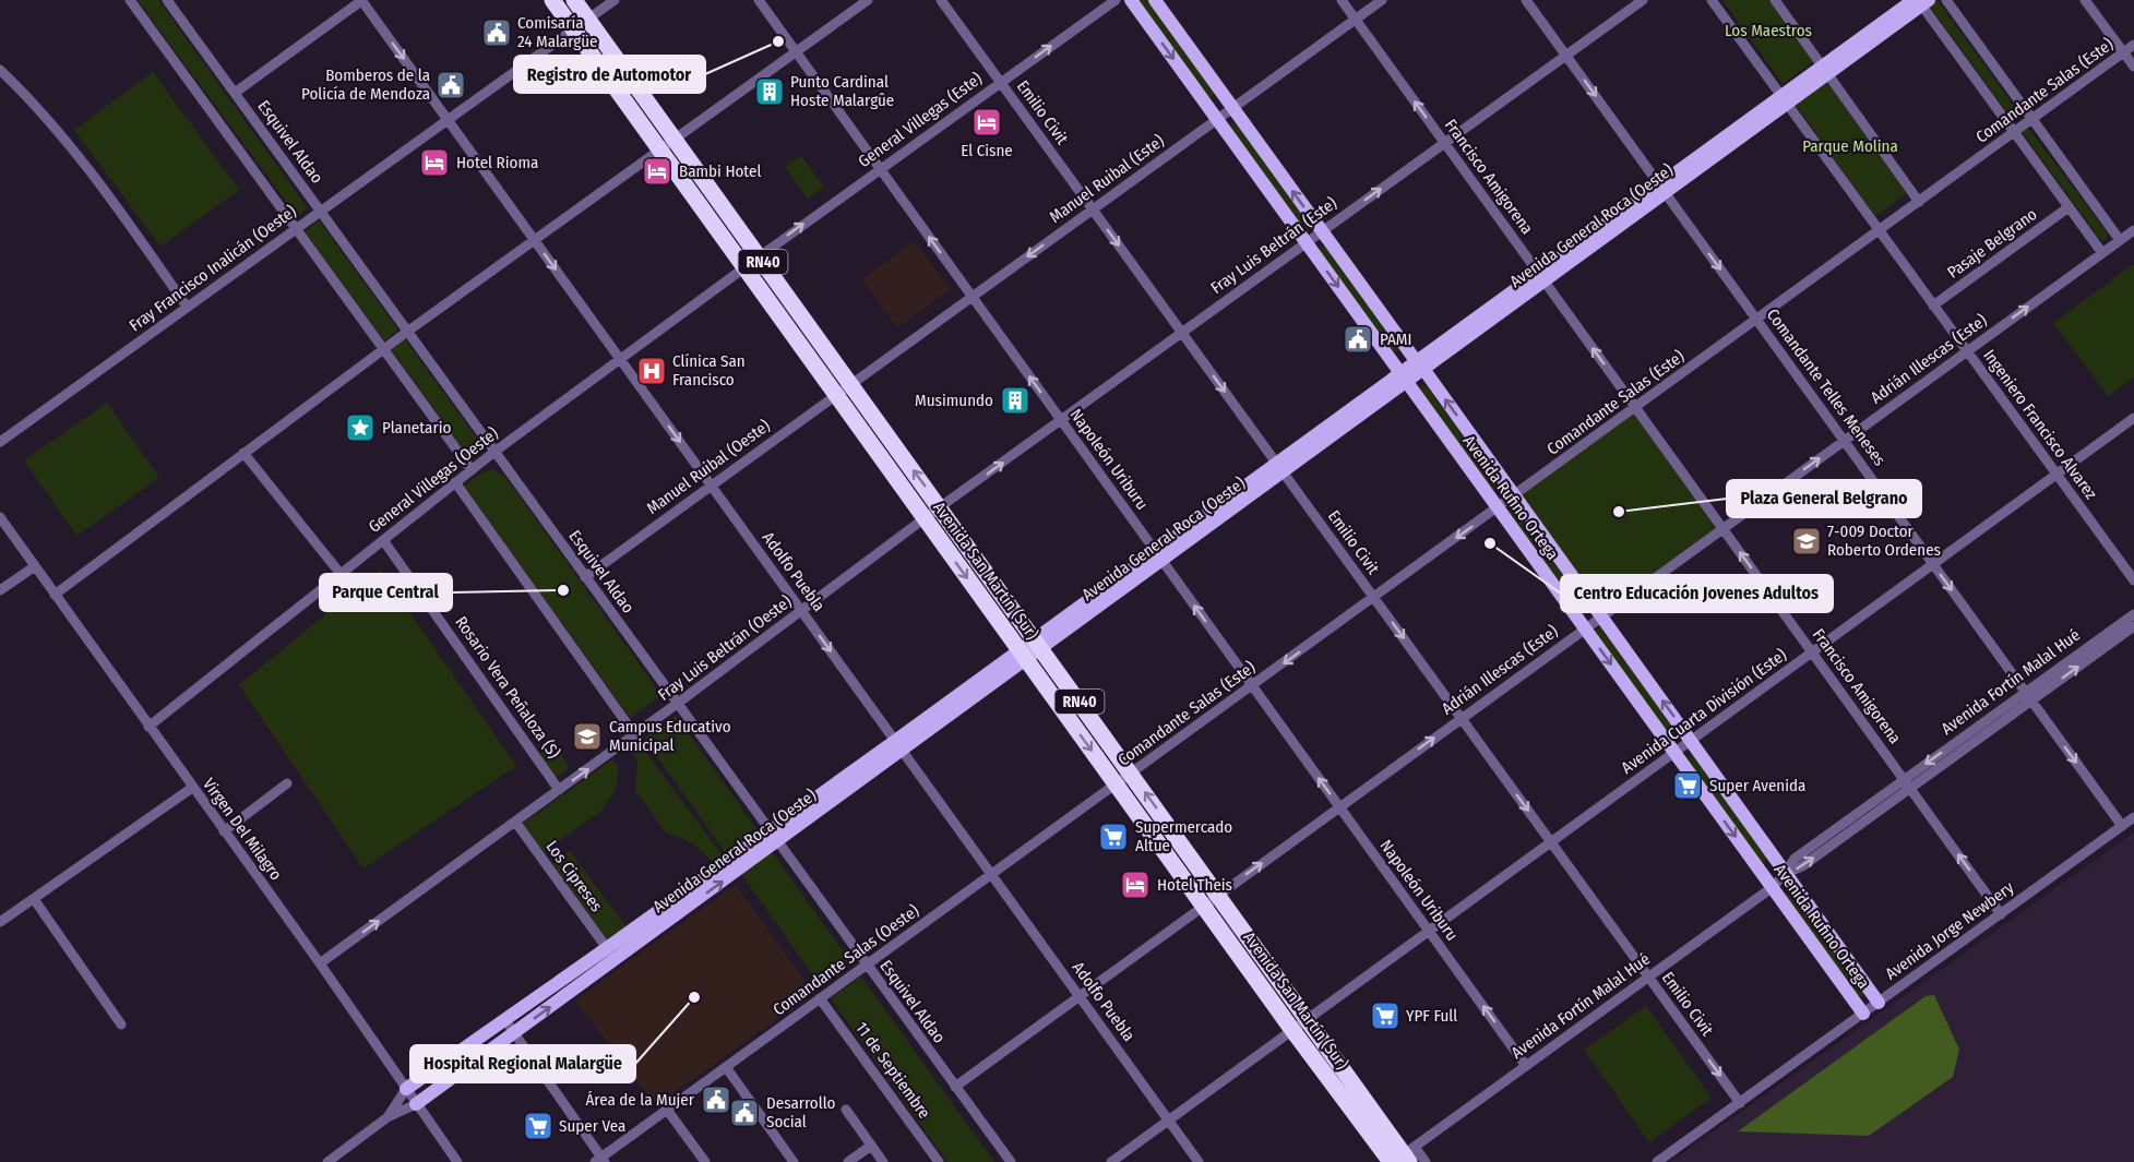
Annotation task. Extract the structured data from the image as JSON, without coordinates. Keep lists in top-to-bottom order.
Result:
{
  "streets": {
    "highway": ["RN40", "Avenida San Martín (Sur)"],
    "main road": ["Avenida General Roca (Oeste)", "Avenida Rufino Ortega"],
    "street": [
      "Comandante Salas (Este)",
      "Emilio Civit",
      "General Villegas (Este)",
      "Esquivel Aldao",
      "Francisco Amigorena",
      "Manuel Ruibal (Este)",
      "Pasaje Belgrano",
      "Fray Luis Beltrán (Este)",
      "Fray Francisco Inalicán (Oeste)",
      "Adrián Illescas (Este)",
      "Comandante Telles Meneses",
      "Ingeniero Francisco Alvarez",
      "Napoleón Uriburu",
      "Manuel Ruibal (Oeste)",
      "General Villegas (Oeste)",
      "Adolfo Puebla",
      "Fray Luis Beltrán (Oeste)",
      "Avenida Fortín Malal Hué",
      "Rosario Vera Peñaloza (S)",
      "Avenida Cuarta División (Este)",
      "Virgen Del Milagro",
      "Los Cipreses",
      "Avenida Jorge Newbery",
      "Comandante Salas (Oeste)",
      "11 de Septiembre"
    ]
  },
  "crossings": [
    ["Comandante Salas (Este)", "Emilio Civit"],
    ["Comandante Salas (Este)", "Francisco Amigorena"],
    ["Comandante Salas (Este)", "Comandante Telles Meneses"],
    ["Comandante Salas (Este)", "Ingeniero Francisco Alvarez"],
    ["Comandante Salas (Este)", "Napoleón Uriburu"],
    ["Comandante Salas (Este)", "Avenida Rufino Ortega"],
    ["Comandante Salas (Este)", "Avenida San Martín (Sur)"],
    ["Comandante Salas (Este)", "Comandante Salas (Oeste)"],
    ["Emilio Civit", "General Villegas (Este)"],
    ["Emilio Civit", "Manuel Ruibal (Este)"],
    ["Emilio Civit", "Avenida General Roca (Oeste)"],
    ["Emilio Civit", "Fray Luis Beltrán (Este)"],
    ["Emilio Civit", "Adrián Illescas (Este)"],
    ["Emilio Civit", "Avenida Fortín Malal Hué"],
    ["Emilio Civit", "Avenida Cuarta División (Este)"],
    ["Emilio Civit", "Avenida Jorge Newbery"],
    ["General Villegas (Este)", "Napoleón Uriburu"],
    ["General Villegas (Este)", "General Villegas (Oeste)"],
    ["General Villegas (Este)", "Avenida San Martín (Sur)"],
    ["Esquivel Aldao", "Avenida General Roca (Oeste)"],
    ["Esquivel Aldao", "Fray Francisco Inalicán (Oeste)"],
    ["Esquivel Aldao", "Adrián Illescas (Este)"],
    ["Esquivel Aldao", "Manuel Ruibal (Oeste)"],
    ["Esquivel Aldao", "General Villegas (Oeste)"],
    ["Esquivel Aldao", "Fray Luis Beltrán (Oeste)"],
    ["Esquivel Aldao", "Comandante Salas (Oeste)"],
    ["Francisco Amigorena", "Manuel Ruibal (Este)"],
    ["Francisco Amigorena", "Avenida General Roca (Oeste)"],
    ["Francisco Amigorena", "Fray Luis Beltrán (Este)"],
    ["Francisco Amigorena", "Adrián Illescas (Este)"],
    ["Francisco Amigorena", "Avenida Fortín Malal Hué"],
    ["Francisco Amigorena", "Avenida Cuarta División (Este)"],
    ["Francisco Amigorena", "Avenida Jorge Newbery"],
    ["Manuel Ruibal (Este)", "Napoleón Uriburu"],
    ["Manuel Ruibal (Este)", "Manuel Ruibal (Oeste)"],
    ["Manuel Ruibal (Este)", "Avenida Rufino Ortega"],
    ["Manuel Ruibal (Este)", "Avenida San Martín (Sur)"],
    ["Avenida General Roca (Oeste)", "Comandante Telles Meneses"],
    ["Avenida General Roca (Oeste)", "Ingeniero Francisco Alvarez"],
    ["Avenida General Roca (Oeste)", "Napoleón Uriburu"],
    ["Avenida General Roca (Oeste)", "Avenida Rufino Ortega"],
    ["Avenida General Roca (Oeste)", "Avenida San Martín (Sur)"],
    ["Avenida General Roca (Oeste)", "Adolfo Puebla"],
    ["Avenida General Roca (Oeste)", "Virgen Del Milagro"],
    ["Avenida General Roca (Oeste)", "Los Cipreses"],
    ["Pasaje Belgrano", "Ingeniero Francisco Alvarez"],
    ["Fray Luis Beltrán (Este)", "Comandante Telles Meneses"],
    ["Fray Luis Beltrán (Este)", "Napoleón Uriburu"],
    ["Fray Luis Beltrán (Este)", "Avenida Rufino Ortega"],
    ["Fray Luis Beltrán (Este)", "Avenida San Martín (Sur)"],
    ["Fray Luis Beltrán (Este)", "Fray Luis Beltrán (Oeste)"],
    ["Fray Francisco Inalicán (Oeste)", "Avenida San Martín (Sur)"],
    ["Fray Francisco Inalicán (Oeste)", "Adolfo Puebla"],
    ["Adrián Illescas (Este)", "Comandante Telles Meneses"],
    ["Adrián Illescas (Este)", "Ingeniero Francisco Alvarez"],
    ["Adrián Illescas (Este)", "Napoleón Uriburu"],
    ["Adrián Illescas (Este)", "Avenida Rufino Ortega"],
    ["Adrián Illescas (Este)", "Avenida San Martín (Sur)"],
    ["Adrián Illescas (Este)", "Adolfo Puebla"],
    ["Comandante Telles Meneses", "Avenida Fortín Malal Hué"],
    ["Comandante Telles Meneses", "Avenida Cuarta División (Este)"],
    ["Comandante Telles Meneses", "Avenida Jorge Newbery"],
    ["Ingeniero Francisco Alvarez", "Avenida Cuarta División (Este)"],
    ["Napoleón Uriburu", "Avenida Fortín Malal Hué"],
    ["Napoleón Uriburu", "Avenida Cuarta División (Este)"],
    ["Manuel Ruibal (Oeste)", "Avenida San Martín (Sur)"],
    ["Manuel Ruibal (Oeste)", "Adolfo Puebla"],
    ["General Villegas (Oeste)", "Avenida San Martín (Sur)"],
    ["General Villegas (Oeste)", "Adolfo Puebla"],
    ["General Villegas (Oeste)", "Rosario Vera Peñaloza (S)"],
    ["General Villegas (Oeste)", "Virgen Del Milagro"],
    ["Avenida Rufino Ortega", "Avenida Fortín Malal Hué"],
    ["Avenida Rufino Ortega", "Avenida Cuarta División (Este)"],
    ["Avenida Rufino Ortega", "Avenida Jorge Newbery"],
    ["Avenida San Martín (Sur)", "Fray Luis Beltrán (Oeste)"],
    ["Avenida San Martín (Sur)", "Avenida Fortín Malal Hué"],
    ["Avenida San Martín (Sur)", "Avenida Cuarta División (Este)"],
    ["Avenida San Martín (Sur)", "Comandante Salas (Oeste)"],
    ["Adolfo Puebla", "Fray Luis Beltrán (Oeste)"],
    ["Adolfo Puebla", "Avenida Cuarta División (Este)"],
    ["Adolfo Puebla", "Comandante Salas (Oeste)"],
    ["Fray Luis Beltrán (Oeste)", "Rosario Vera Peñaloza (S)"],
    ["Fray Luis Beltrán (Oeste)", "Virgen Del Milagro"],
    ["Fray Luis Beltrán (Oeste)", "Los Cipreses"],
    ["Comandante Salas (Oeste)", "11 de Septiembre"]
  ],
  "one_way": [
    "Emilio Civit",
    "General Villegas (Este)",
    "Francisco Amigorena",
    "Adrián Illescas (Este)",
    "Comandante Telles Meneses",
    "Napoleón Uriburu",
    "Adolfo Puebla",
    "Fray Luis Beltrán (Oeste)"
  ],
  "parks": ["Los Maestros", "Parque Molina"],
  "places": {
    "public building": [
      "Comisaría 24 Malargüe",
      "Bomberos de la Policía de Mendoza",
      "PAMI",
      "Área de la Mujer",
      "Desarrollo Social"
    ],
    "other": [
      "Registro de Automotor",
      "Plaza General Belgrano",
      "Centro Educación Jovenes Adultos",
      "Parque Central",
      "Hospital Regional Malargüe"
    ],
    "building": ["Punto Cardinal Hoste Malargûe", "Musimundo"],
    "hotel": [
      "El Cisne",
      "Hotel Rioma",
      "Bambi Hotel",
      "Hotel Theis"
    ],
    "hospital": ["Clínica San Francisco"],
    "place": ["Planetario"],
    "school or university": ["7-009 Doctor Roberto Ordenes", "Campus Educativo Municipal"],
    "supermarket": [
      "Super Avenida",
      "Supermercado Altue",
      "YPF Full",
      "Super Vea"
    ]
  }
}
